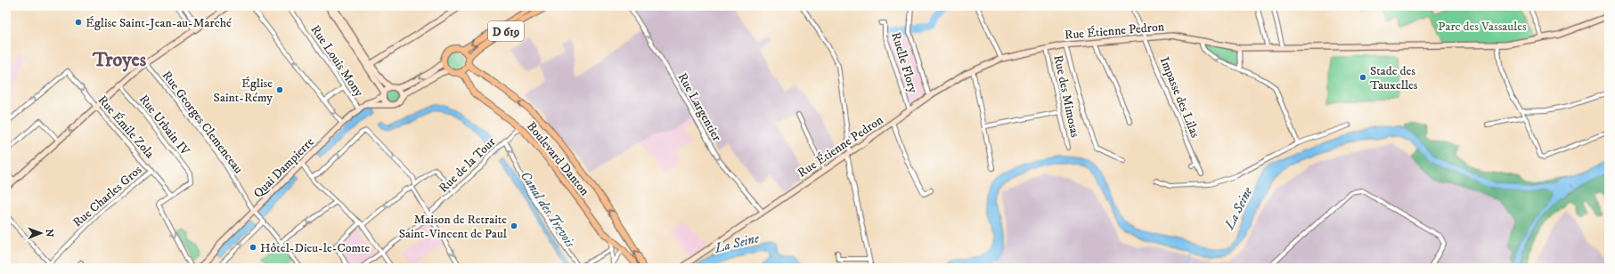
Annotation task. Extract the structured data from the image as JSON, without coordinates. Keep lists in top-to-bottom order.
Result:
{
  "streets": {
    "main road": ["D 619", "Boulevard Danton"],
    "street": [
      "Rue Étienne Pedron",
      "Rue Louis Mony",
      "Ruelle Flory",
      "Rue des Mimosas",
      "Impasse des Lilas",
      "Rue Largentier",
      "Rue Georges Clemenceau",
      "Rue Urbain IV",
      "Rue Émile Zola",
      "Rue de la Tour",
      "Quai Dampierre",
      "Rue Charles Gros"
    ]
  },
  "crossings": [
    ["Rue Étienne Pedron", "Ruelle Flory"],
    ["Rue Étienne Pedron", "Rue des Mimosas"],
    ["Rue Étienne Pedron", "Impasse des Lilas"],
    ["Rue Étienne Pedron", "Rue Largentier"],
    ["D 619", "Boulevard Danton"],
    ["Rue Louis Mony", "Quai Dampierre"],
    ["Rue Georges Clemenceau", "Quai Dampierre"],
    ["Rue Urbain IV", "Rue Émile Zola"],
    ["Rue Émile Zola", "Rue Charles Gros"],
    ["Boulevard Danton", "Rue de la Tour"]
  ],
  "one_way": ["Rue Largentier"],
  "districts": ["Troyes"],
  "water": ["La Seine", "Canal des Trevois"],
  "parks": ["Parc des Vassaules"],
  "places": [
    "Église Saint-Jean-au-Marché",
    "Stade des Tauxelles",
    "Église Saint-Rémy",
    "Maison de Retraite Saint-Vincent de Paul",
    "Hôtel-Dieu-le-Comte"
  ],
  "north": "right"
}
